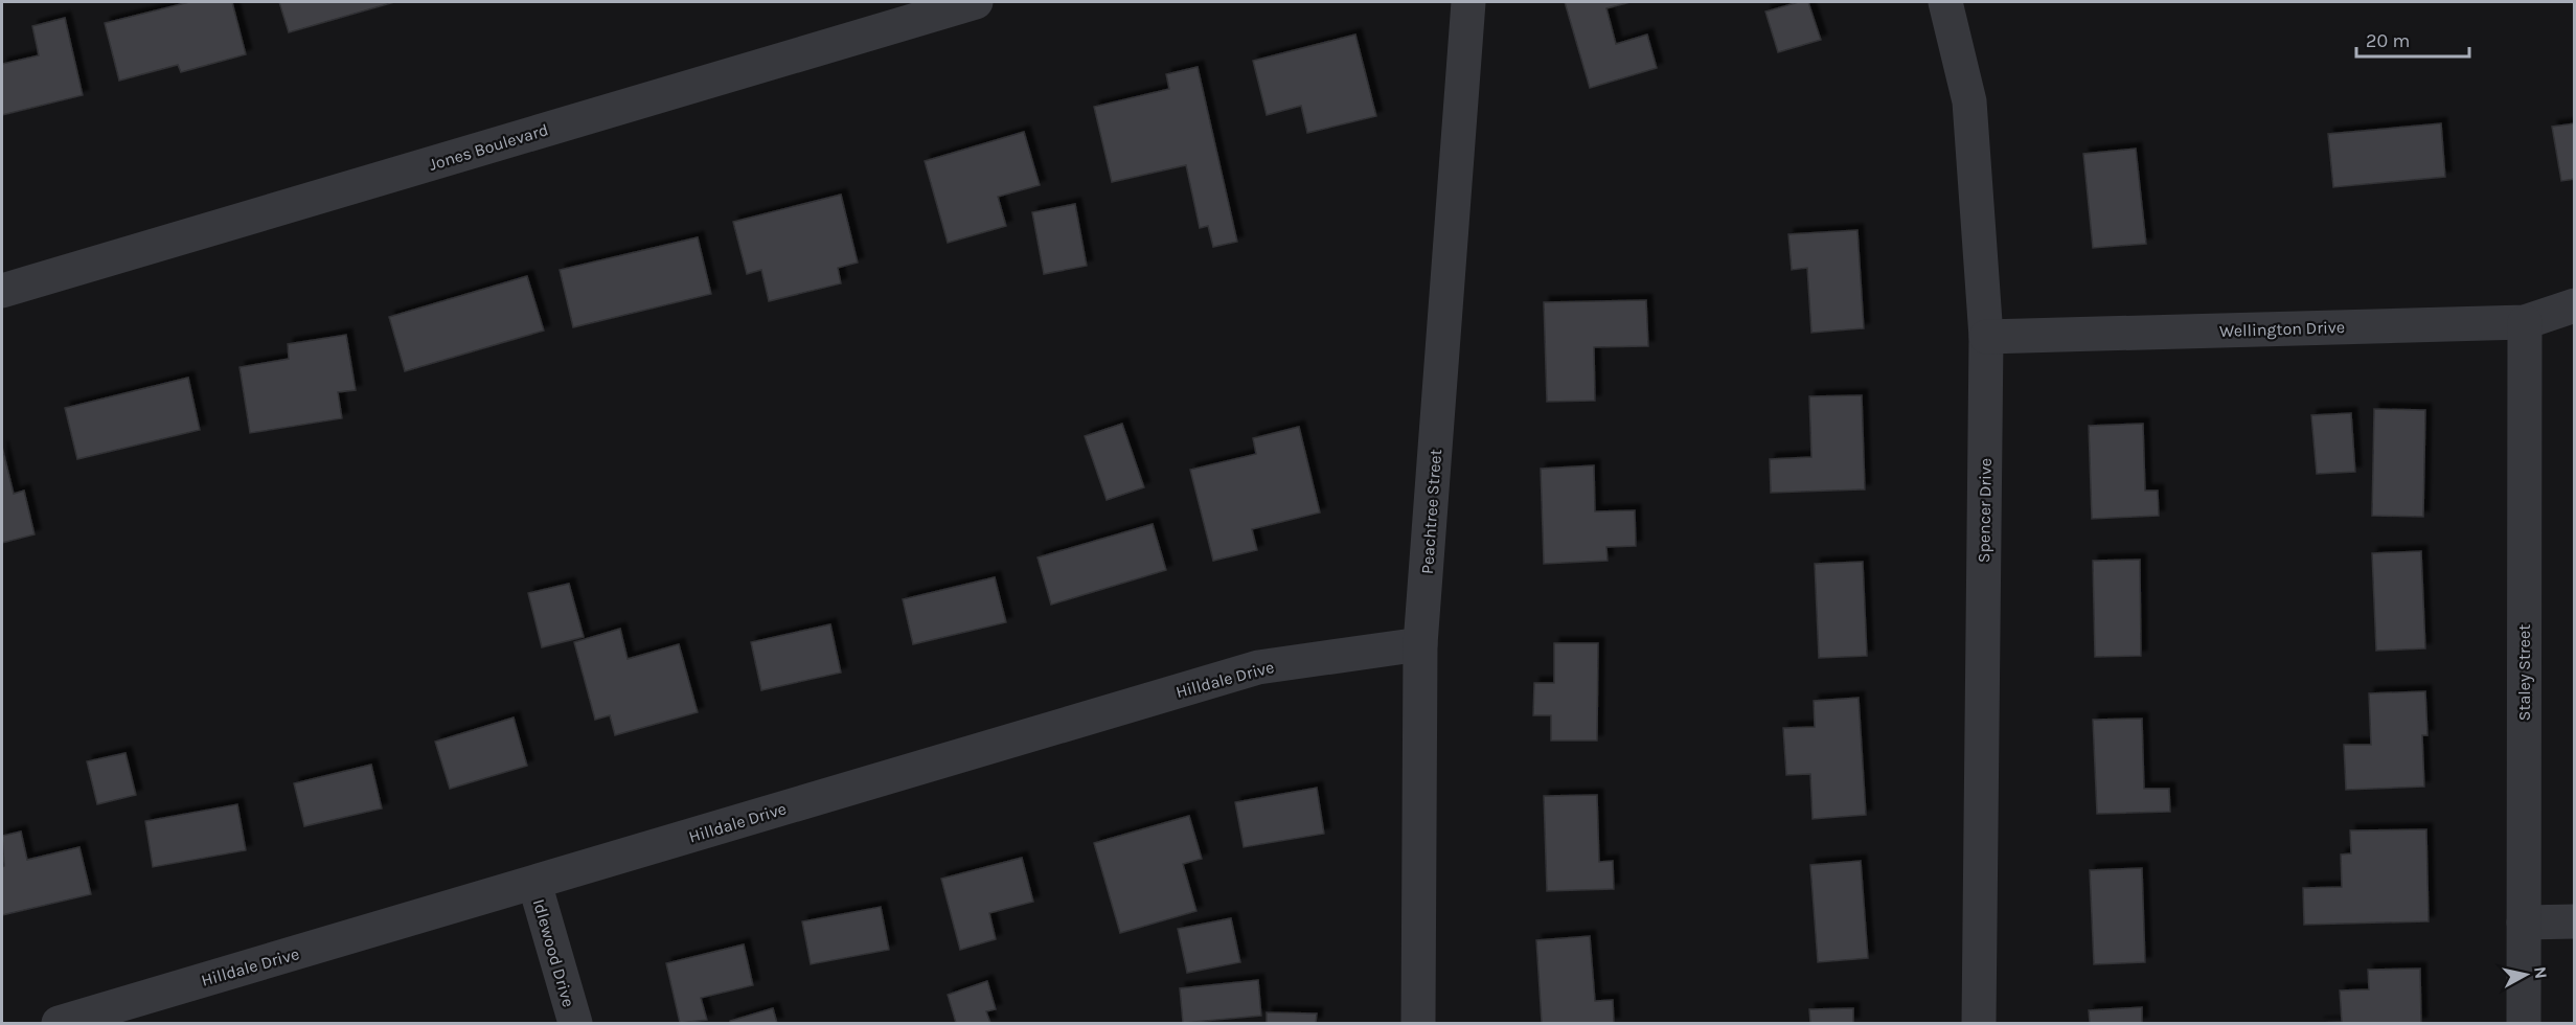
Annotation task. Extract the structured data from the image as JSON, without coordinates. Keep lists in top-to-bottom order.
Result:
{
  "streets": {
    "street": [
      "Jones Boulevard",
      "Wellington Drive",
      "Spencer Drive",
      "Peachtree Street",
      "Staley Street",
      "Hilldale Drive",
      "Idlewood Drive"
    ]
  },
  "crossings": [
    ["Wellington Drive", "Spencer Drive"],
    ["Wellington Drive", "Staley Street"],
    ["Peachtree Street", "Hilldale Drive"],
    ["Hilldale Drive", "Idlewood Drive"]
  ],
  "scale_bar": "20 m",
  "north": "right"
}
